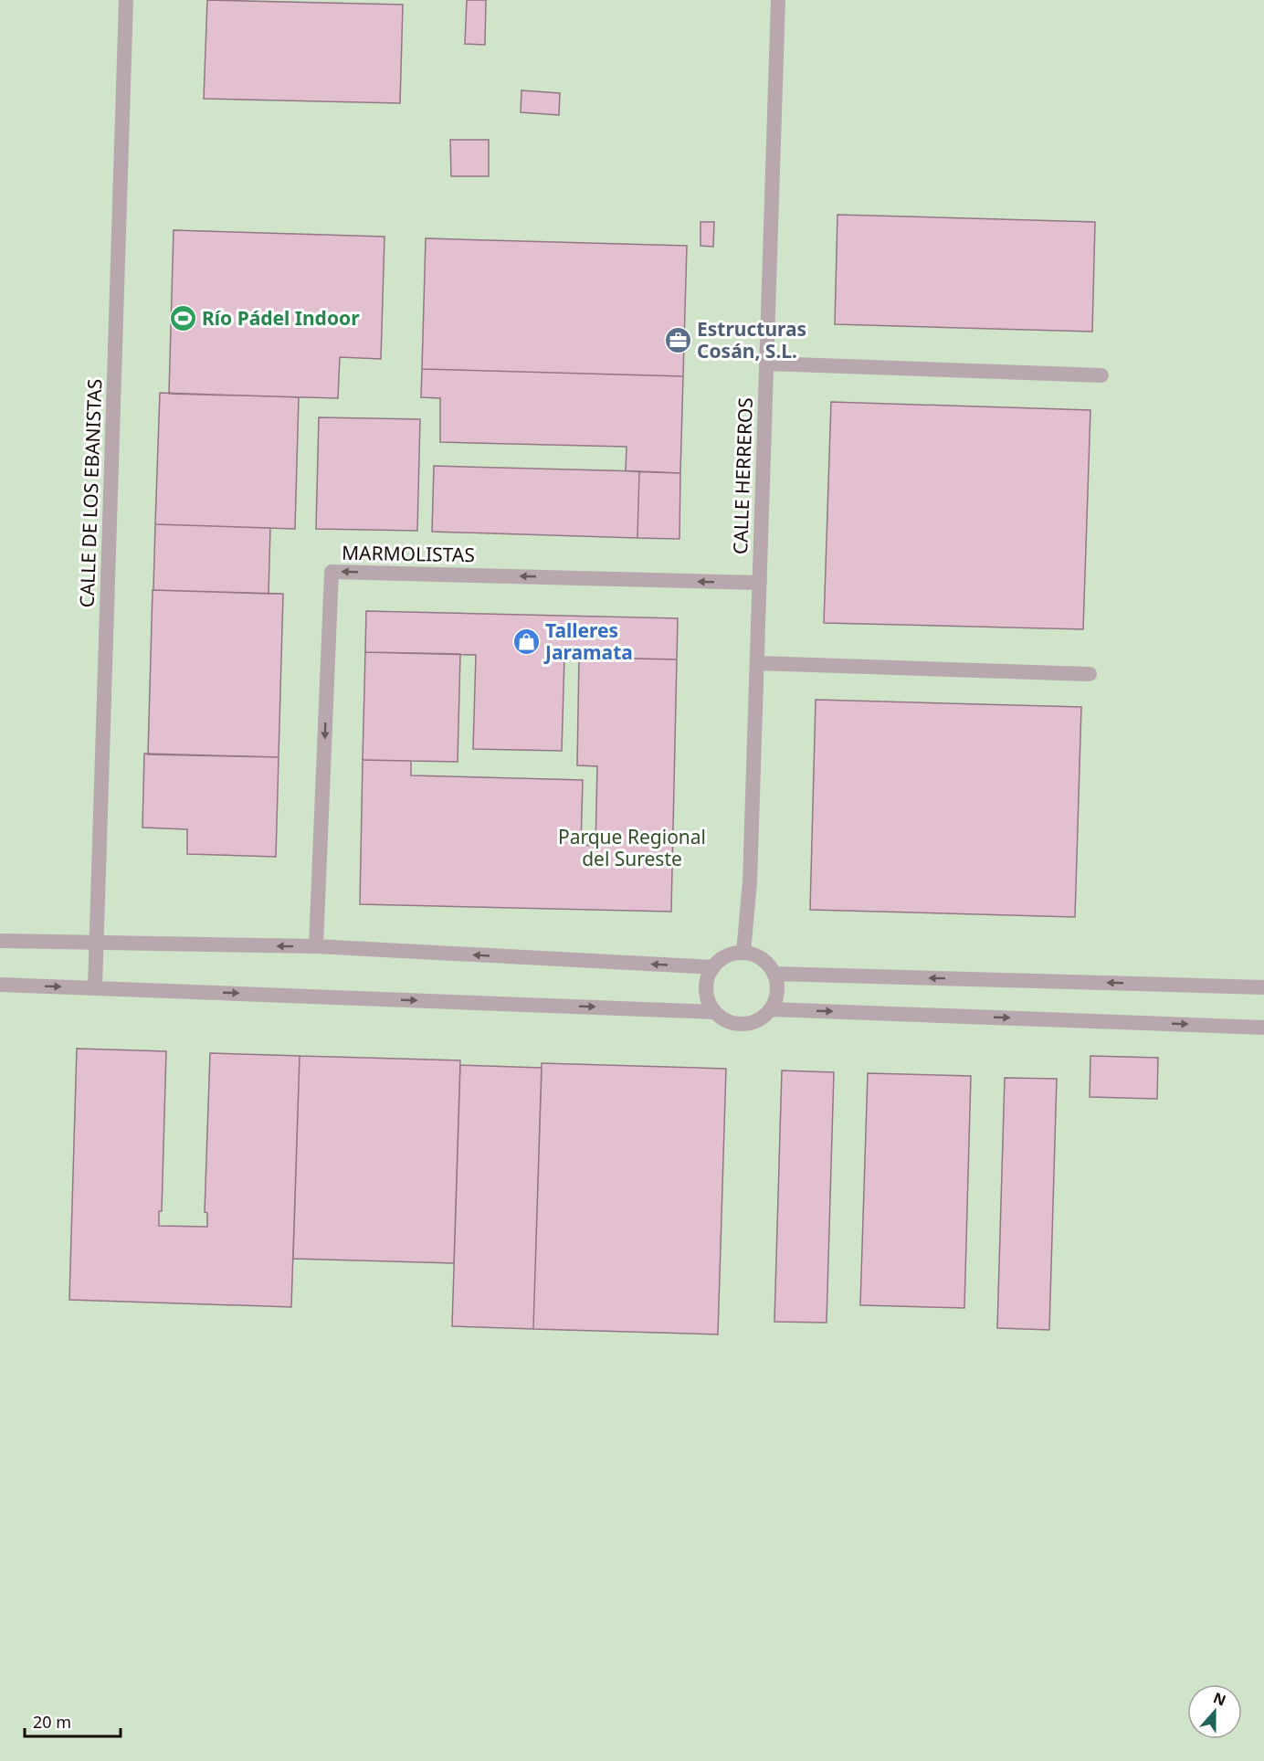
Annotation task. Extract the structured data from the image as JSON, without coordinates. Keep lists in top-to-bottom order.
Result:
{
  "streets": {
    "lane": ["CALLE HERREROS", "CALLE DE LOS EBANISTAS", "MARMOLISTAS"]
  },
  "crossings": [
    ["CALLE HERREROS", "MARMOLISTAS"]
  ],
  "parks": ["Parque Regional del Sureste"],
  "places": {
    "sports": ["Río Pádel Indoor"],
    "office": ["Estructuras Cosán, S.L."],
    "shop": ["Talleres Jaramata"]
  },
  "scale_bar": "20 m",
  "north": "top"
}
